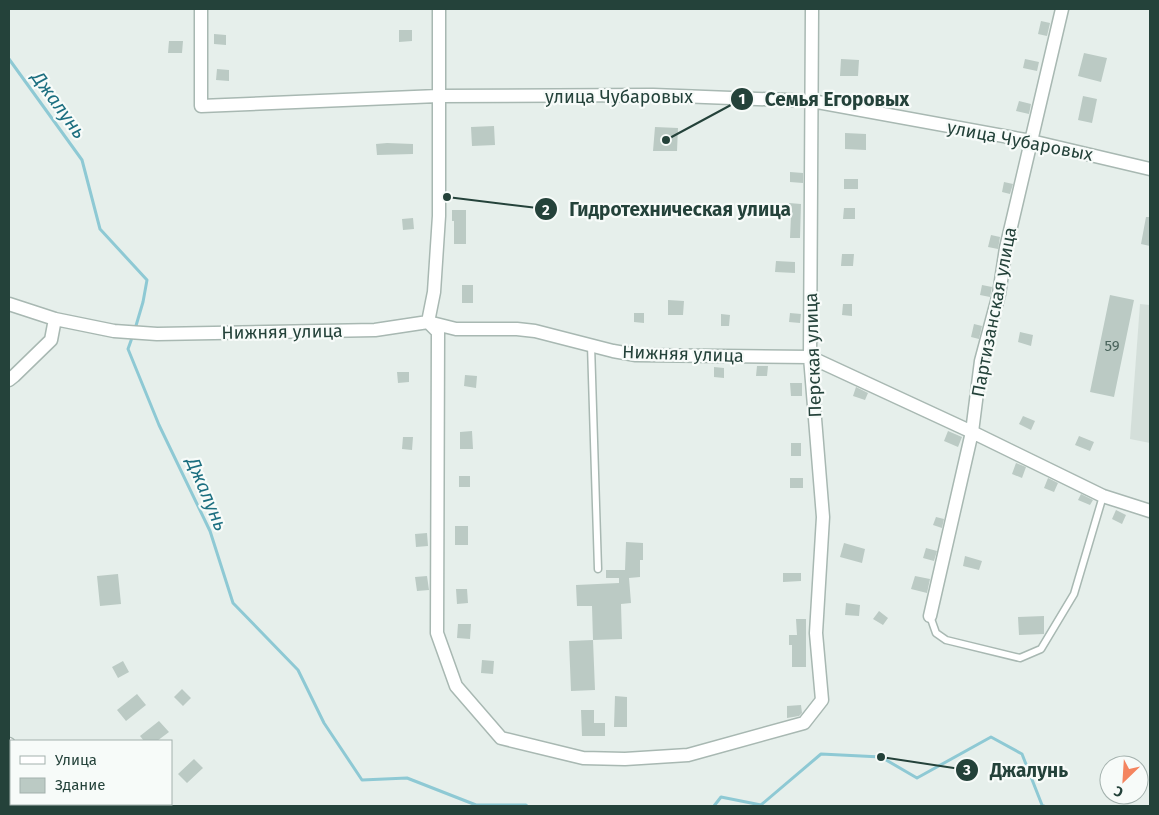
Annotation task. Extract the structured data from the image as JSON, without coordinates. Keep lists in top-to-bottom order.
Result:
{
  "streets": {
    "street": [
      "улица Чубаровых",
      "Партизанская улица",
      "Нижняя улица",
      "Перская улица"
    ]
  },
  "crossings": [
    ["улица Чубаровых", "Партизанская улица"],
    ["улица Чубаровых", "Перская улица"],
    ["Партизанская улица", "Нижняя улица"],
    ["Нижняя улица", "Перская улица"]
  ],
  "water": ["Джалунь"],
  "places": ["Семья Егоровых", "Гидротехническая улица", "Джалунь"],
  "house_numbers": ["59"],
  "legend": ["Улица", "Здание"],
  "north": "bottom left"
}
